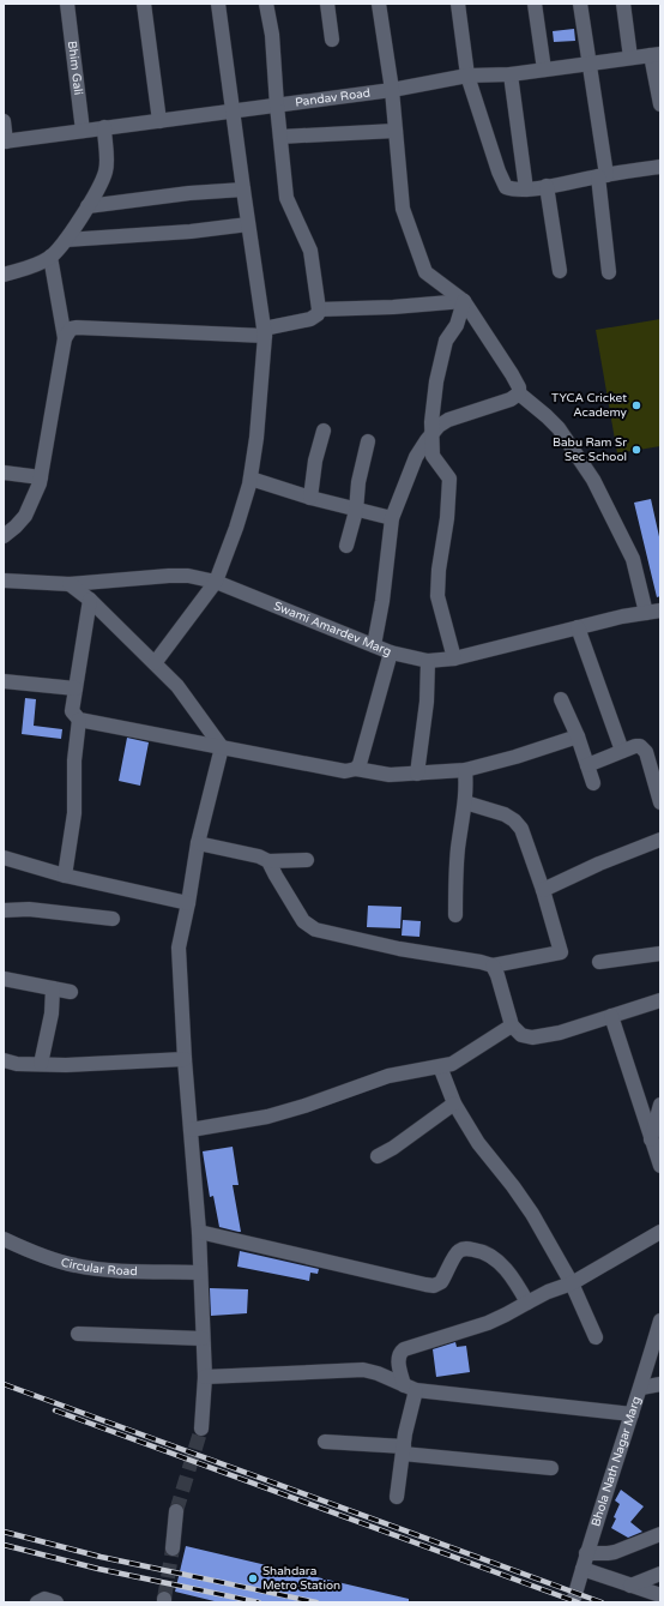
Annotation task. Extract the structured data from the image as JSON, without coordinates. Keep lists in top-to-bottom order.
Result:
{
  "streets": {
    "street": [
      "Bhim Gali",
      "Pandav Road",
      "Swami Amardev Marg",
      "Circular Road",
      "Bhola Nath Nagar Marg"
    ]
  },
  "crossings": [
    ["Bhim Gali", "Pandav Road"]
  ],
  "places": ["TYCA Cricket Academy", "Babu Ram Sr Sec School", "Shahdara Metro Station"]
}
